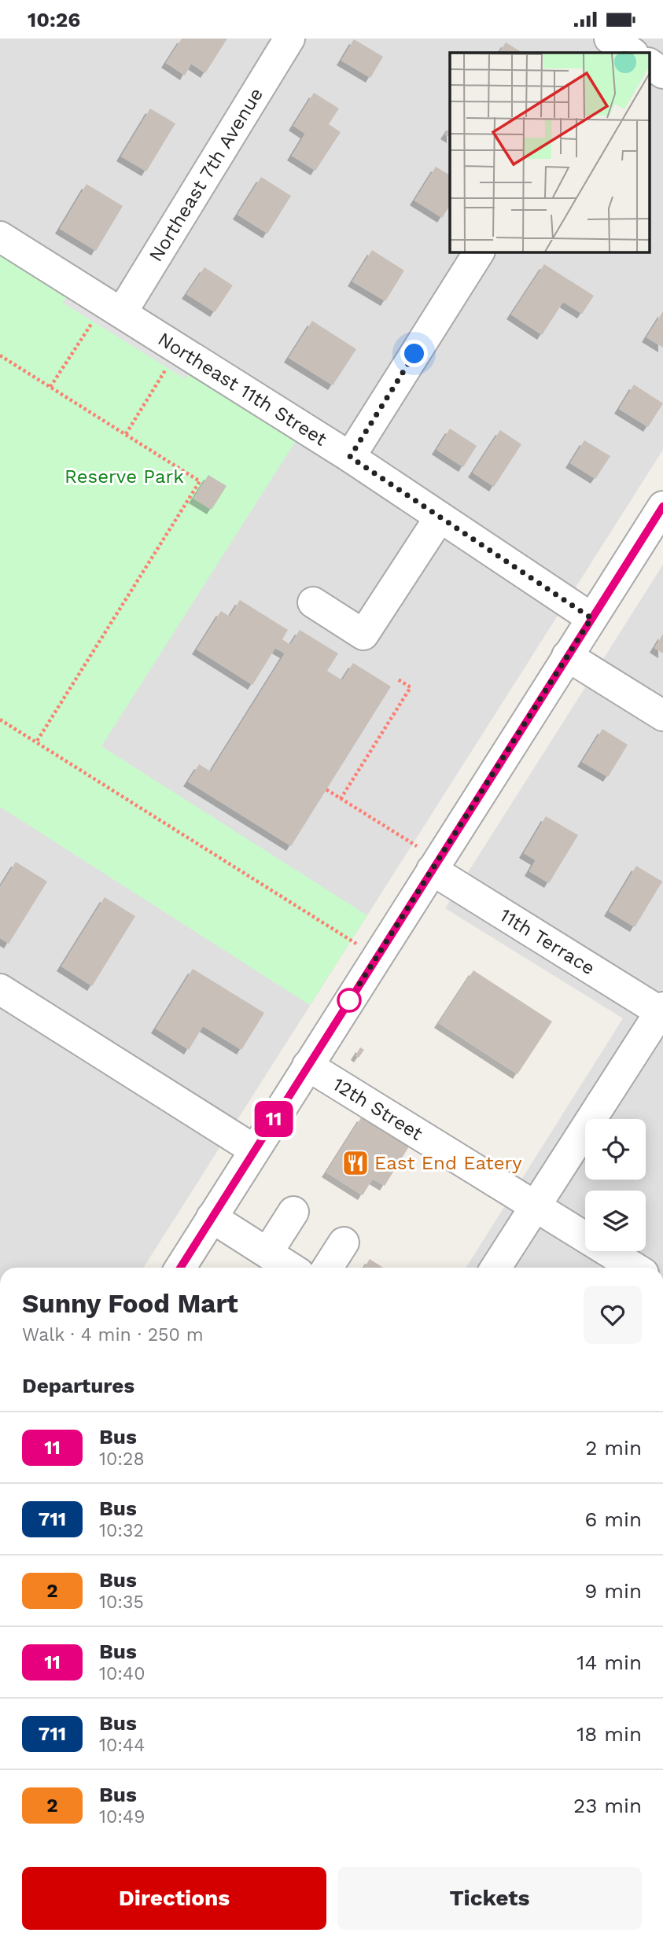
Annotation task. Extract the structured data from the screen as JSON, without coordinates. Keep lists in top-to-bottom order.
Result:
{
  "streets": {
    "street": [
      "Northeast 7th Avenue",
      "Northeast 11th Street",
      "11th Terrace",
      "12th Street"
    ]
  },
  "crossings": [
    ["Northeast 7th Avenue", "Northeast 11th Street"]
  ],
  "parks": ["Reserve Park"],
  "places": {
    "restaurant": ["East End Eatery"]
  },
  "lines": ["bus line 11"],
  "page": {
    "status": "10:26",
    "on_map": "11",
    "heading": [
      ["Sunny Food Mart", "Walk · 4 min · 250 m"],
      "Departures"
    ],
    "list": [
      {
        "mark": "11",
        "name": "Bus",
        "note": "10:28",
        "value": "2 min"
      },
      {
        "mark": "711",
        "name": "Bus",
        "note": "10:32",
        "value": "6 min"
      },
      {
        "mark": "2",
        "name": "Bus",
        "note": "10:35",
        "value": "9 min"
      },
      {
        "mark": "11",
        "name": "Bus",
        "note": "10:40",
        "value": "14 min"
      },
      {
        "mark": "711",
        "name": "Bus",
        "note": "10:44",
        "value": "18 min"
      },
      {
        "mark": "2",
        "name": "Bus",
        "note": "10:49",
        "value": "23 min"
      }
    ],
    "buttons": ["Directions", "Tickets"]
  }
}
